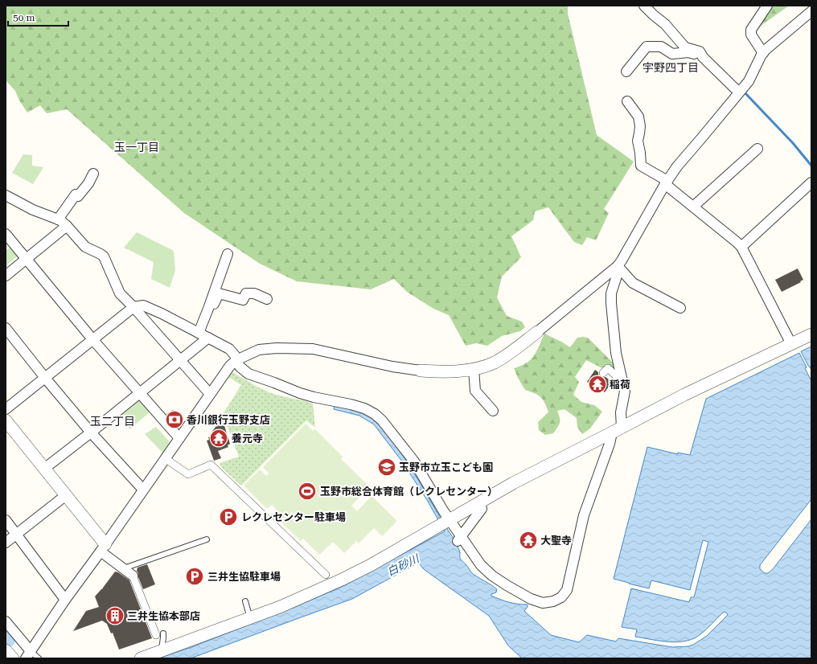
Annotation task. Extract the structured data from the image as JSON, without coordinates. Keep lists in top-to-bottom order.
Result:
{
  "districts": ["宇野四丁目", "玉一丁目", "玉二丁目"],
  "water": ["白砂川"],
  "places": {
    "temple": ["稲荷", "養元寺", "大聖寺"],
    "bank": ["香川銀行玉野支店"],
    "school or university": ["玉野市立玉こども園"],
    "sports": ["玉野市総合体育館（レクレセンター）"],
    "parking": ["レクレセンター駐車場", "三井生協駐車場"],
    "building": ["三井生協本部店"]
  },
  "scale_bar": "50 m"
}
